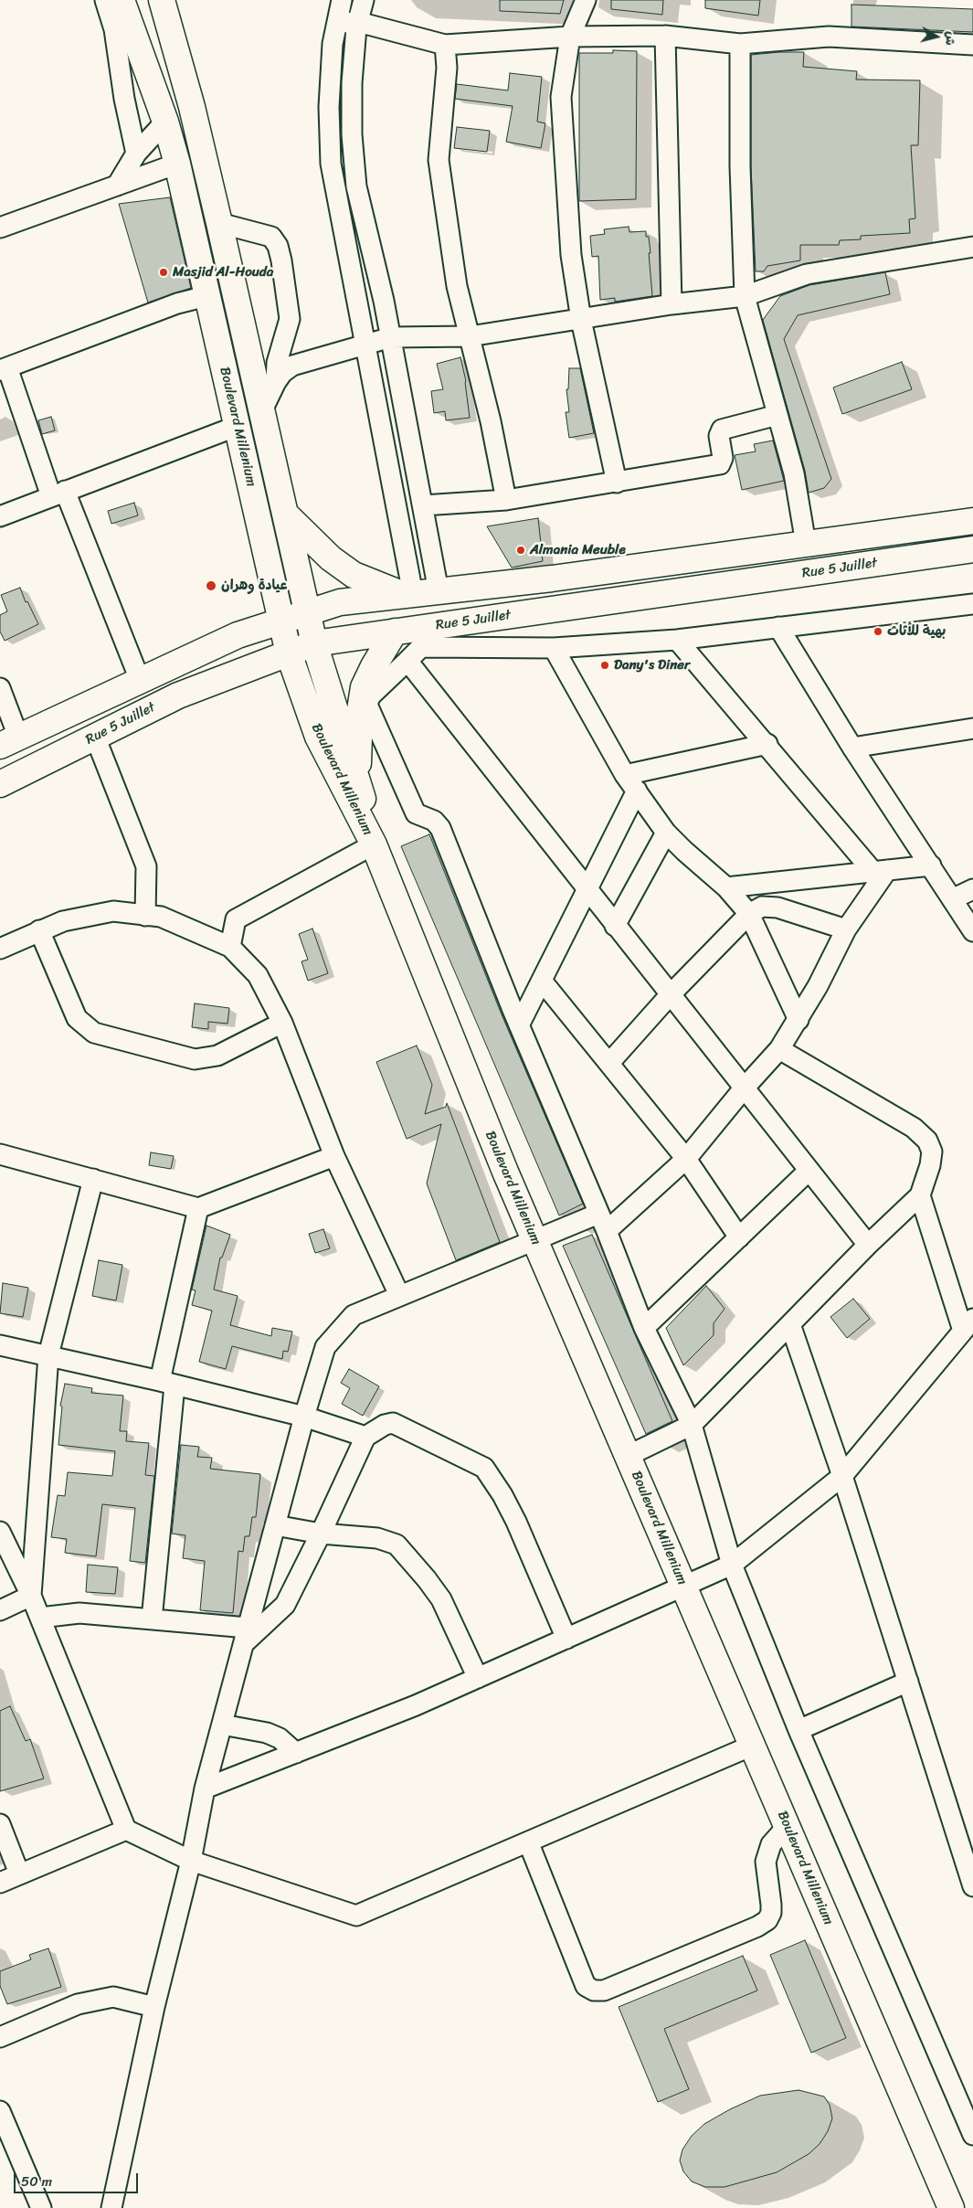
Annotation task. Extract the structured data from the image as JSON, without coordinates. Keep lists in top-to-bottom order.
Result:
{
  "streets": {
    "main road": ["Boulevard Millenium", "Rue 5 Juillet"]
  },
  "crossings": [
    ["Boulevard Millenium", "Rue 5 Juillet"]
  ],
  "places": [
    "Masjid Al-Houda",
    "Almania Meuble",
    "عيادة وهران",
    "بهية للأثاث",
    "Dany's Diner"
  ],
  "scale_bar": "50 m",
  "north": "right"
}
